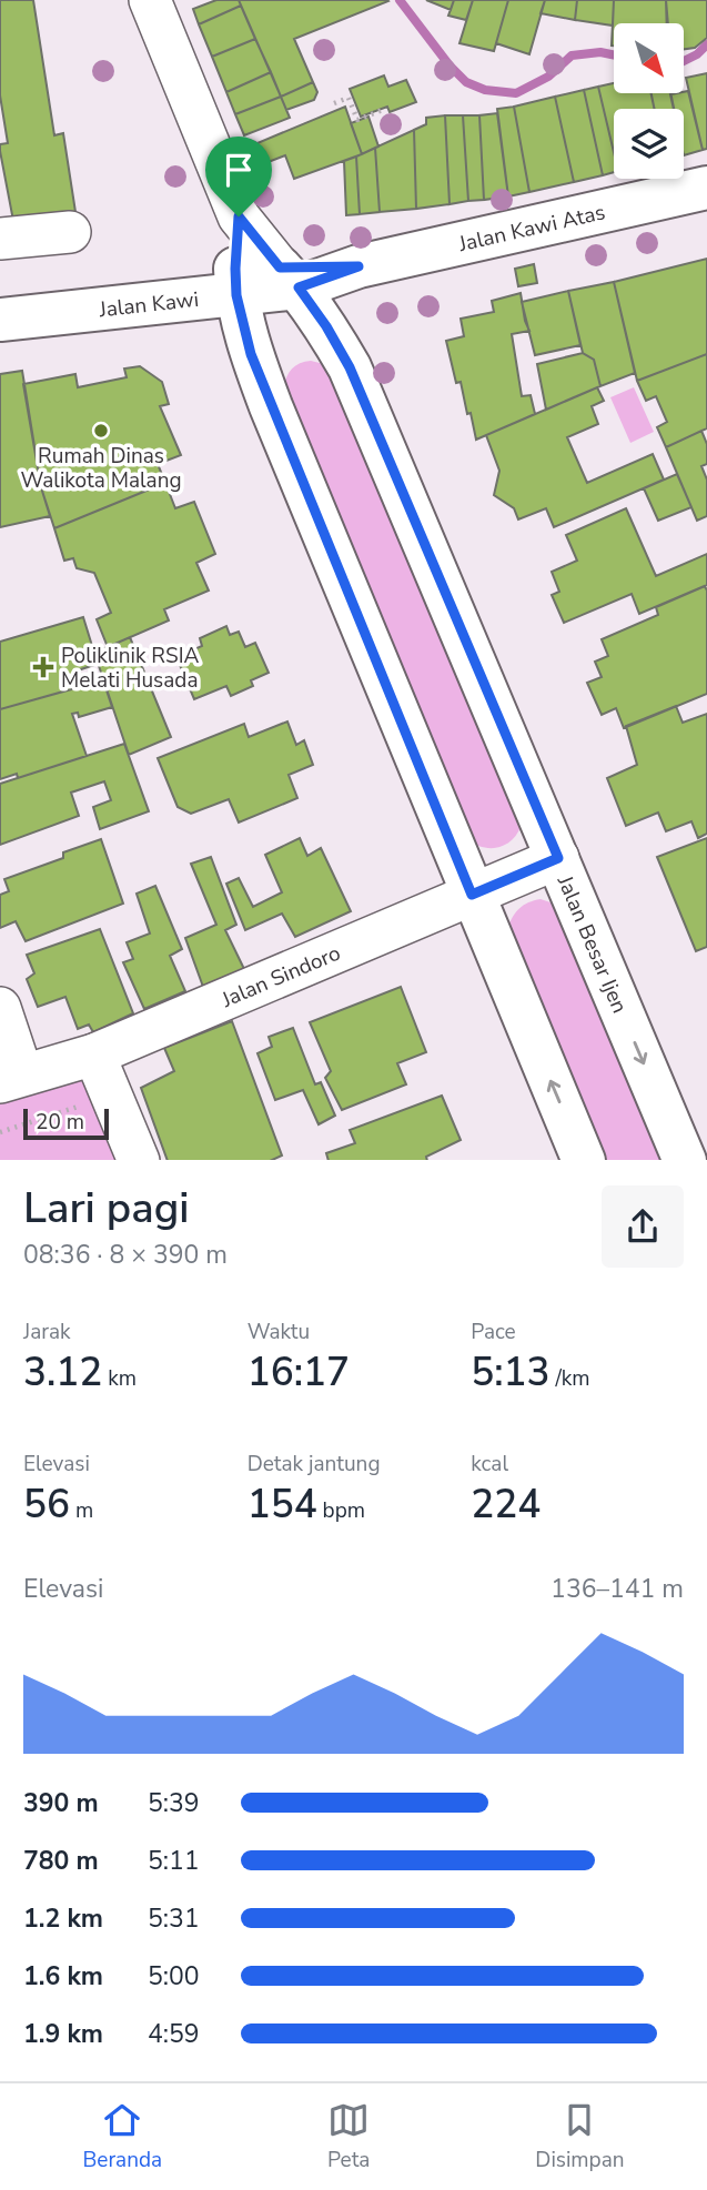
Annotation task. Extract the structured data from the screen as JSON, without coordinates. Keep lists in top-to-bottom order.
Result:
{
  "streets": {
    "main road": ["Jalan Kawi Atas", "Jalan Kawi", "Jalan Besar Ijen"],
    "street": ["Jalan Sindoro"]
  },
  "crossings": [
    ["Jalan Kawi Atas", "Jalan Kawi"],
    ["Jalan Kawi Atas", "Jalan Besar Ijen"],
    ["Jalan Kawi", "Jalan Besar Ijen"],
    ["Jalan Besar Ijen", "Jalan Sindoro"]
  ],
  "places": {
    "other": ["Rumah Dinas Walikota Malang"],
    "health": ["Poliklinik RSIA Melati Husada"]
  },
  "scale_bar": "20 m",
  "north": "bottom right",
  "page": {
    "scale": "20 m",
    "heading": ["Lari pagi", "08:36 · 8 × 390 m"],
    "stats": [
      ["Jarak", "3.12 km"],
      ["Waktu", "16:17"],
      ["Pace", "5:13 /km"],
      ["Elevasi", "56 m"],
      ["Detak jantung", "154 bpm"],
      ["kcal", "224"]
    ],
    "chart": ["Elevasi", "136–141 m"],
    "list": [
      {
        "name": "390 m",
        "note": "5:39"
      },
      {
        "name": "780 m",
        "note": "5:11"
      },
      {
        "name": "1.2 km",
        "note": "5:31"
      },
      {
        "name": "1.6 km",
        "note": "5:00"
      },
      {
        "name": "1.9 km",
        "note": "4:59"
      }
    ],
    "tabs": ["Beranda", "Peta", "Disimpan"]
  }
}
